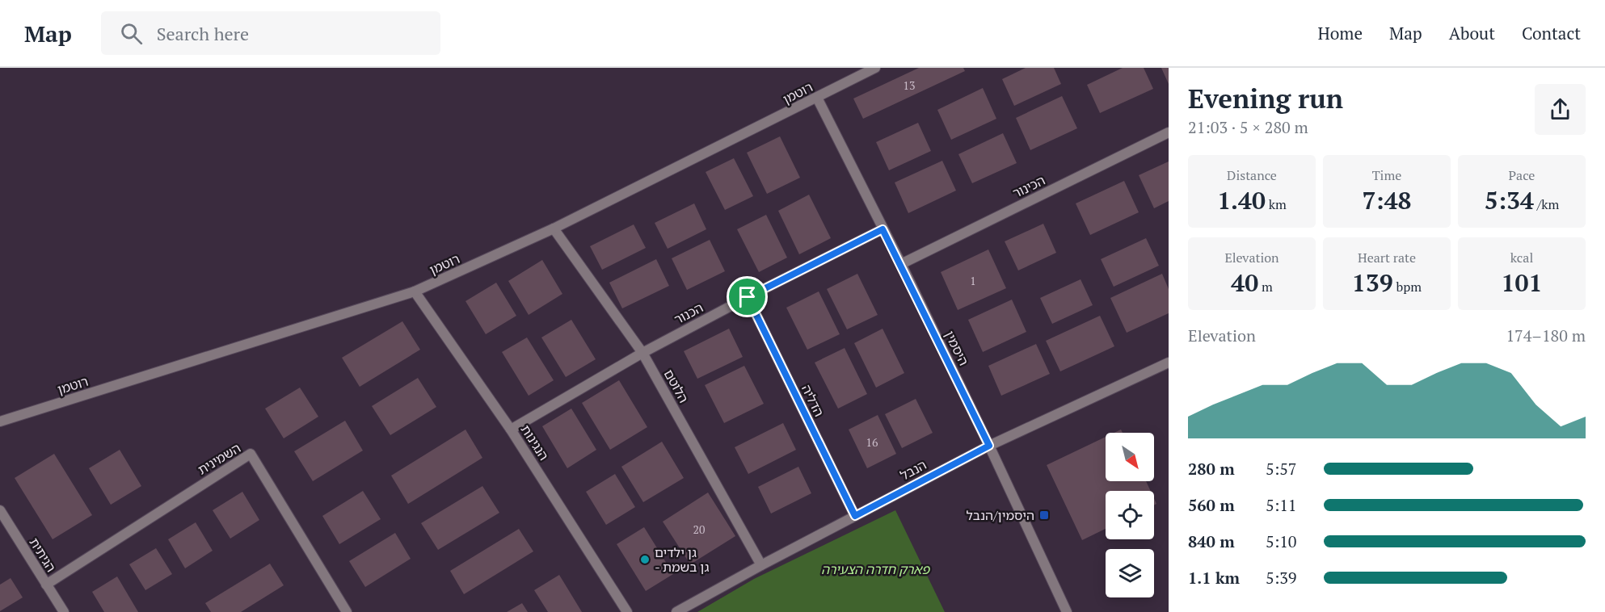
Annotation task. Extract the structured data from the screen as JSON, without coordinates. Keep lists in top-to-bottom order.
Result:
{
  "streets": {
    "street": [
      "רוטמן",
      "הכינור",
      "הכנור",
      "היסמין",
      "הלוטם",
      "הדליה",
      "הנגינות",
      "השמינית",
      "הנבל",
      "הגיתית"
    ]
  },
  "crossings": [
    ["רוטמן", "היסמין"],
    ["רוטמן", "הלוטם"],
    ["רוטמן", "הנגינות"],
    ["הכינור", "היסמין"],
    ["הכנור", "היסמין"],
    ["הכנור", "הלוטם"],
    ["הכנור", "הדליה"],
    ["הכנור", "הנגינות"],
    ["היסמין", "הנבל"],
    ["הלוטם", "הנבל"],
    ["הדליה", "הנבל"],
    ["השמינית", "הגיתית"]
  ],
  "parks": ["פארק חדרה הצעירה"],
  "places": {
    "transit": ["היסמין/הנבל"],
    "other": ["גן ילדים - גן בשמת"]
  },
  "house_numbers": [
    "13",
    "1",
    "16",
    "20"
  ],
  "north": "bottom right",
  "page": {
    "header": "Map",
    "search": "Search here",
    "nav": [
      "Home",
      "Map",
      "About",
      "Contact"
    ],
    "heading": ["Evening run", "21:03 · 5 × 280 m"],
    "stats": [
      ["Distance", "1.40 km"],
      ["Time", "7:48"],
      ["Pace", "5:34 /km"],
      ["Elevation", "40 m"],
      ["Heart rate", "139 bpm"],
      ["kcal", "101"]
    ],
    "chart": ["Elevation", "174–180 m"],
    "list": [
      {
        "name": "280 m",
        "note": "5:57"
      },
      {
        "name": "560 m",
        "note": "5:11"
      },
      {
        "name": "840 m",
        "note": "5:10"
      },
      {
        "name": "1.1 km",
        "note": "5:39"
      }
    ]
  }
}
